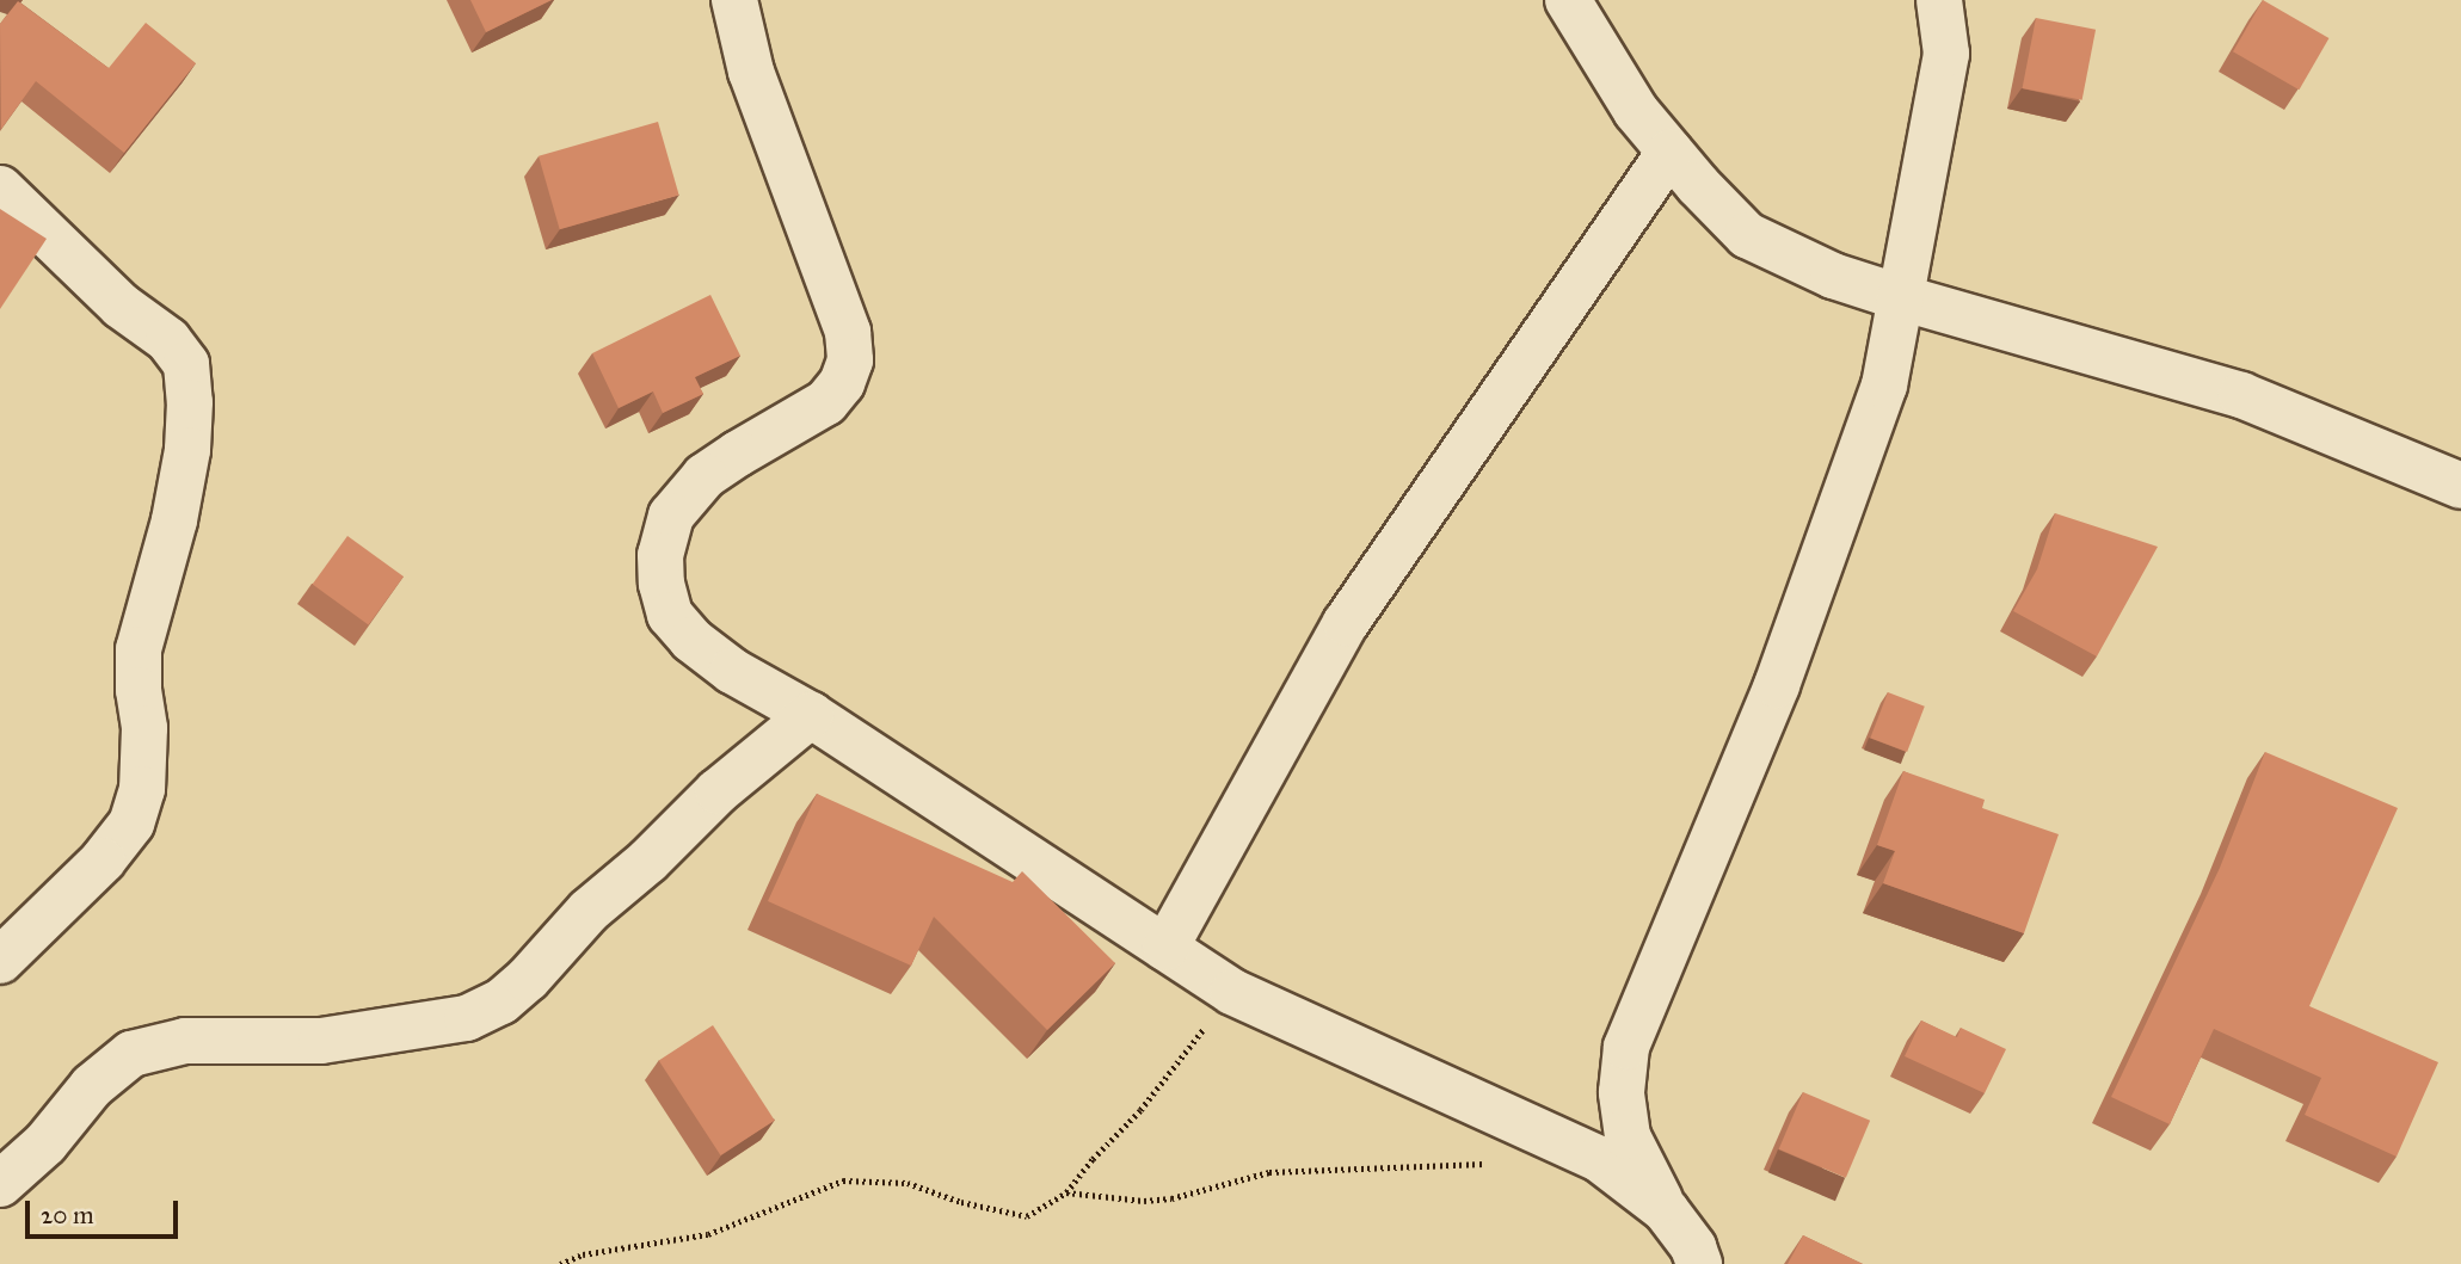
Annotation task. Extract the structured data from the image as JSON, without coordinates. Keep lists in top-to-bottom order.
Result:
{
  "scale_bar": "20 m"
}
